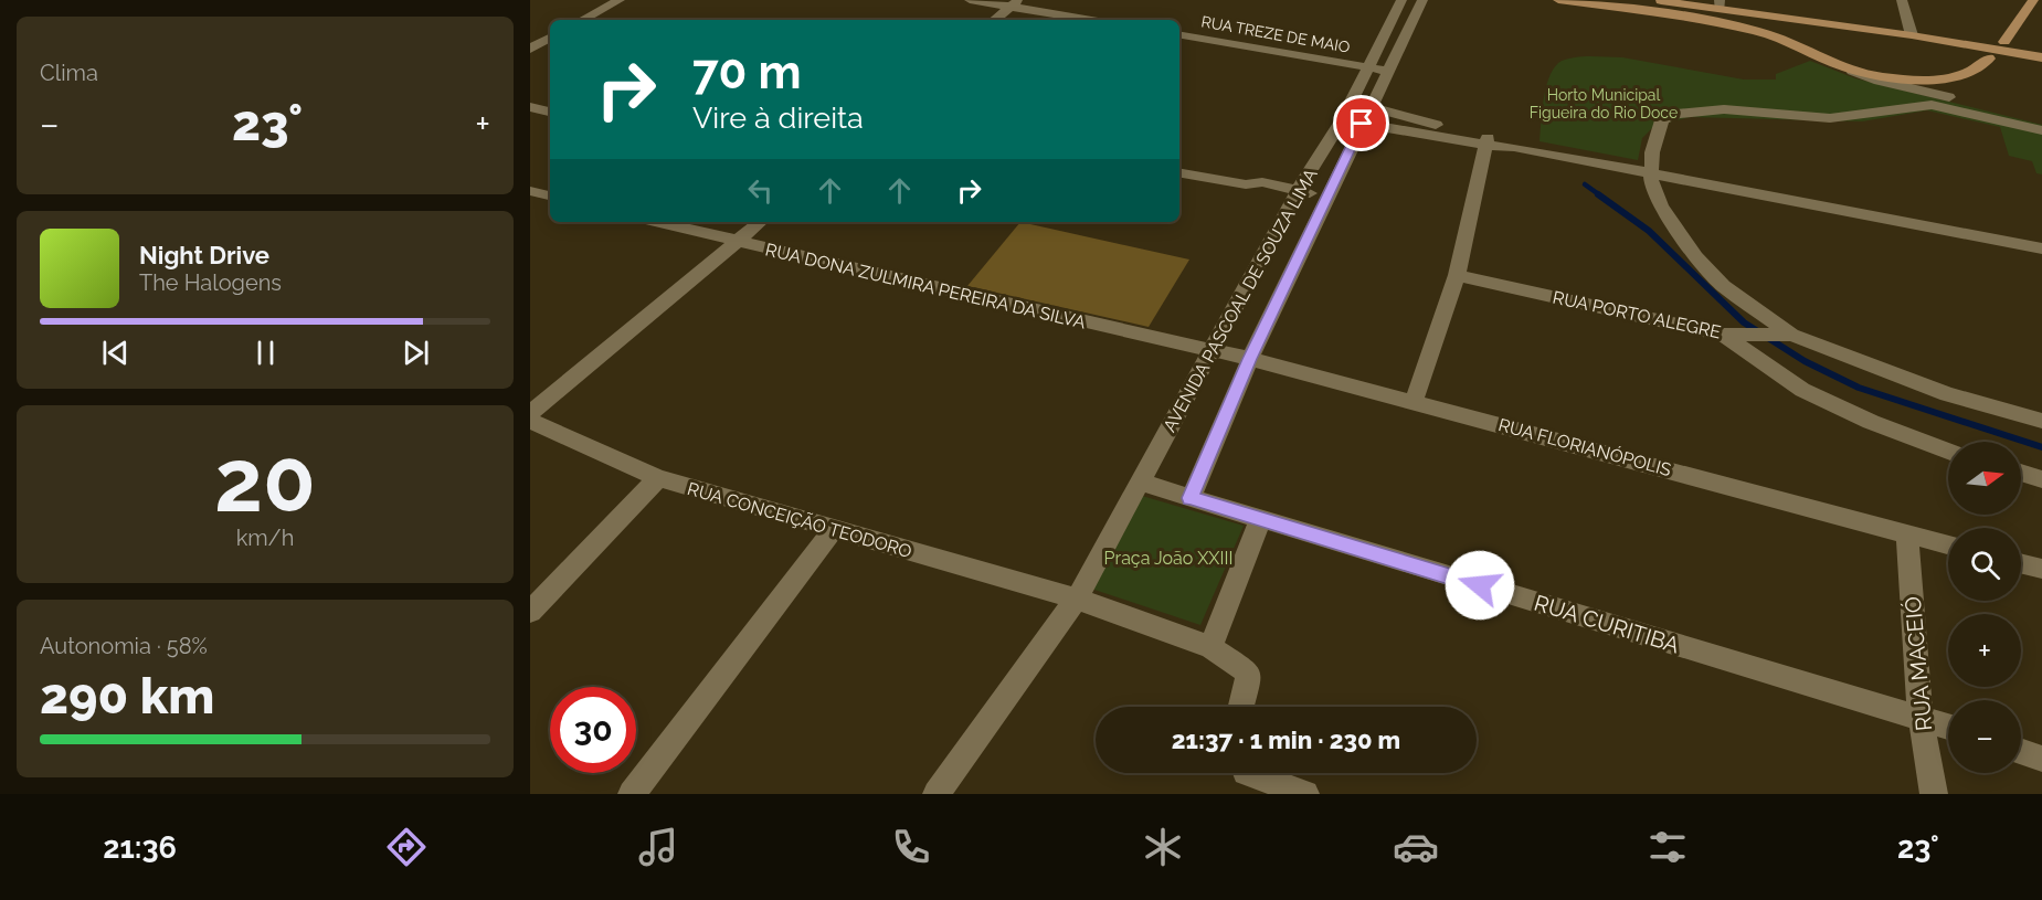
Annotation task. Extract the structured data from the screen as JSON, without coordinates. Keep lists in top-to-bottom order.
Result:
{
  "streets": {
    "street": [
      "RUA TREZE DE MAIO",
      "RUA DONA ZULMIRA PEREIRA DA SILVA",
      "AVENIDA PASCOAL DE SOUZA LIMA",
      "RUA PORTO ALEGRE",
      "RUA FLORIANÓPOLIS",
      "RUA CONCEIÇÃO TEODORO",
      "RUA CURITIBA",
      "RUA MACEIÓ"
    ]
  },
  "crossings": [
    ["RUA TREZE DE MAIO", "AVENIDA PASCOAL DE SOUZA LIMA"],
    ["RUA DONA ZULMIRA PEREIRA DA SILVA", "AVENIDA PASCOAL DE SOUZA LIMA"],
    ["RUA DONA ZULMIRA PEREIRA DA SILVA", "RUA FLORIANÓPOLIS"],
    ["AVENIDA PASCOAL DE SOUZA LIMA", "RUA FLORIANÓPOLIS"],
    ["AVENIDA PASCOAL DE SOUZA LIMA", "RUA CONCEIÇÃO TEODORO"],
    ["AVENIDA PASCOAL DE SOUZA LIMA", "RUA CURITIBA"],
    ["RUA FLORIANÓPOLIS", "RUA MACEIÓ"],
    ["RUA CURITIBA", "RUA MACEIÓ"]
  ],
  "parks": ["Horto Municipal Figueira do Rio Doce", "Praça João XXIII"],
  "north": "right",
  "page": {
    "tile": [
      "Clima",
      ["20", "km/h"],
      ["Autonomia · 58%", "290 km"]
    ],
    "turn": ["70 m", "Vire à direita"],
    "heat": ["−", "23°", "+"],
    "song": ["Night Drive", "The Halogens"],
    "map_buttons": ["+", "−"],
    "limit": "30",
    "trip": "21:37 · 1 min · 230 m",
    "tabs": ["21:36", "23°"]
  }
}
